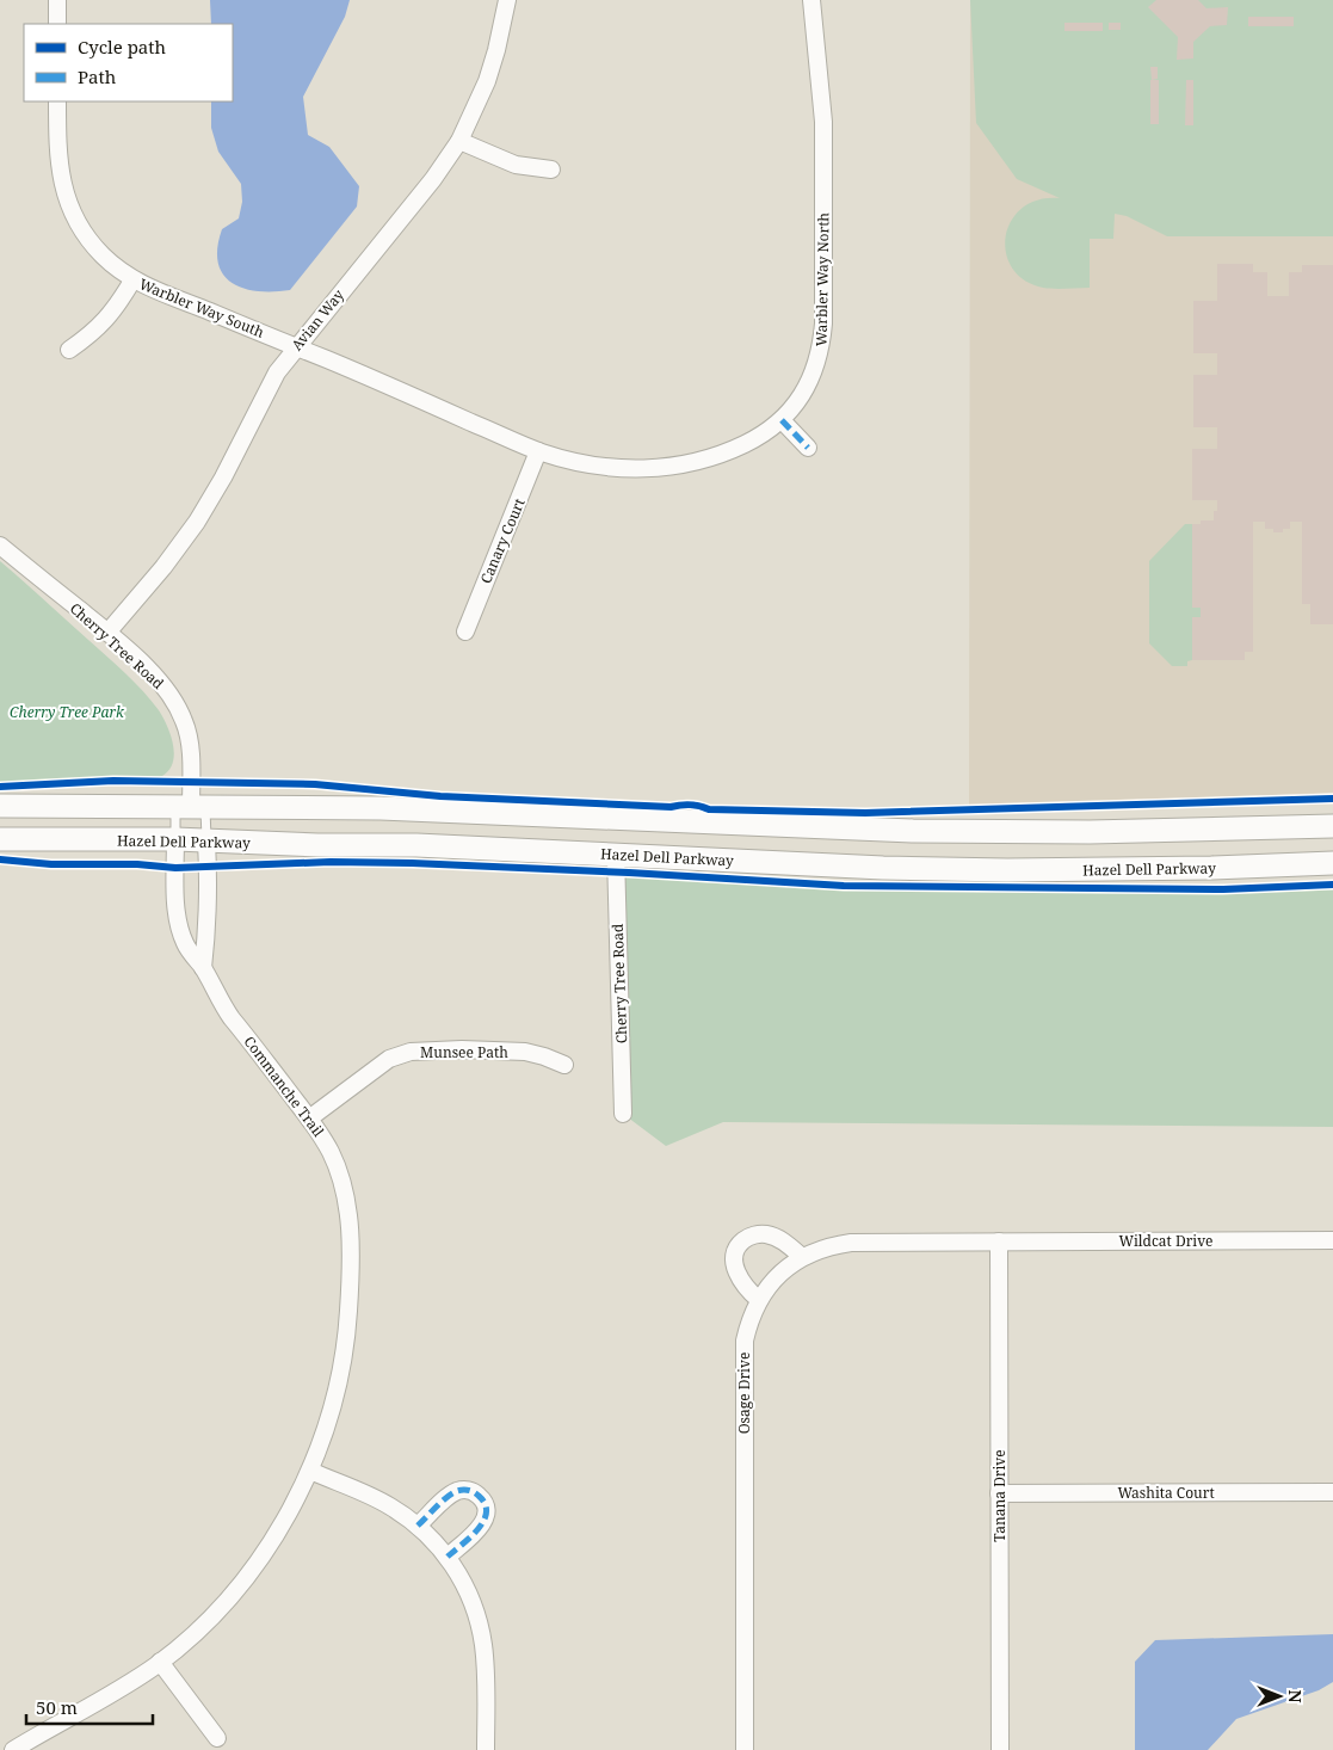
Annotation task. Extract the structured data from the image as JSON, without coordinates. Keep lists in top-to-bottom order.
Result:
{
  "streets": {
    "main road": ["Hazel Dell Parkway"],
    "street": [
      "Warbler Way North",
      "Warbler Way South",
      "Avian Way",
      "Canary Court",
      "Cherry Tree Road",
      "Munsee Path",
      "Commanche Trail",
      "Wildcat Drive",
      "Osage Drive",
      "Washita Court",
      "Tanana Drive"
    ]
  },
  "crossings": [
    ["Warbler Way North", "Warbler Way South"],
    ["Warbler Way North", "Avian Way"],
    ["Warbler Way North", "Canary Court"],
    ["Warbler Way South", "Avian Way"],
    ["Avian Way", "Cherry Tree Road"],
    ["Cherry Tree Road", "Hazel Dell Parkway"],
    ["Hazel Dell Parkway", "Commanche Trail"],
    ["Munsee Path", "Commanche Trail"],
    ["Wildcat Drive", "Osage Drive"],
    ["Wildcat Drive", "Tanana Drive"],
    ["Osage Drive", "Tanana Drive"],
    ["Washita Court", "Tanana Drive"]
  ],
  "parks": ["Cherry Tree Park"],
  "legend": ["Cycle path", "Path"],
  "scale_bar": "50 m",
  "north": "right"
}
